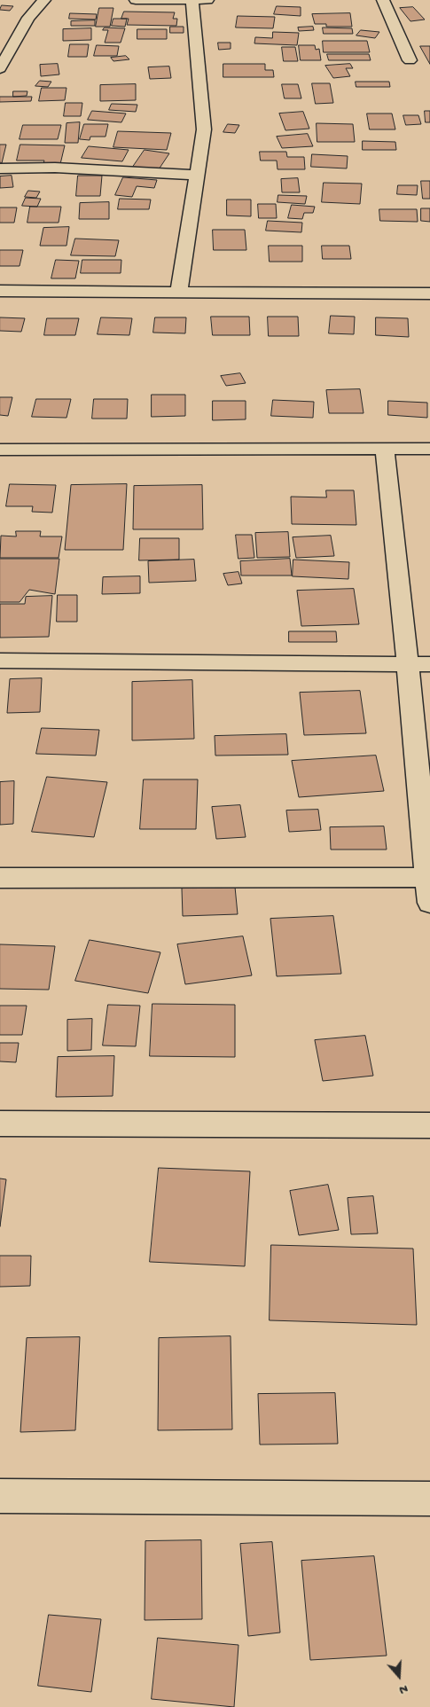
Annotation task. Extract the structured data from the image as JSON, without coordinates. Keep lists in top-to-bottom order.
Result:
{
  "north": "bottom"
}
